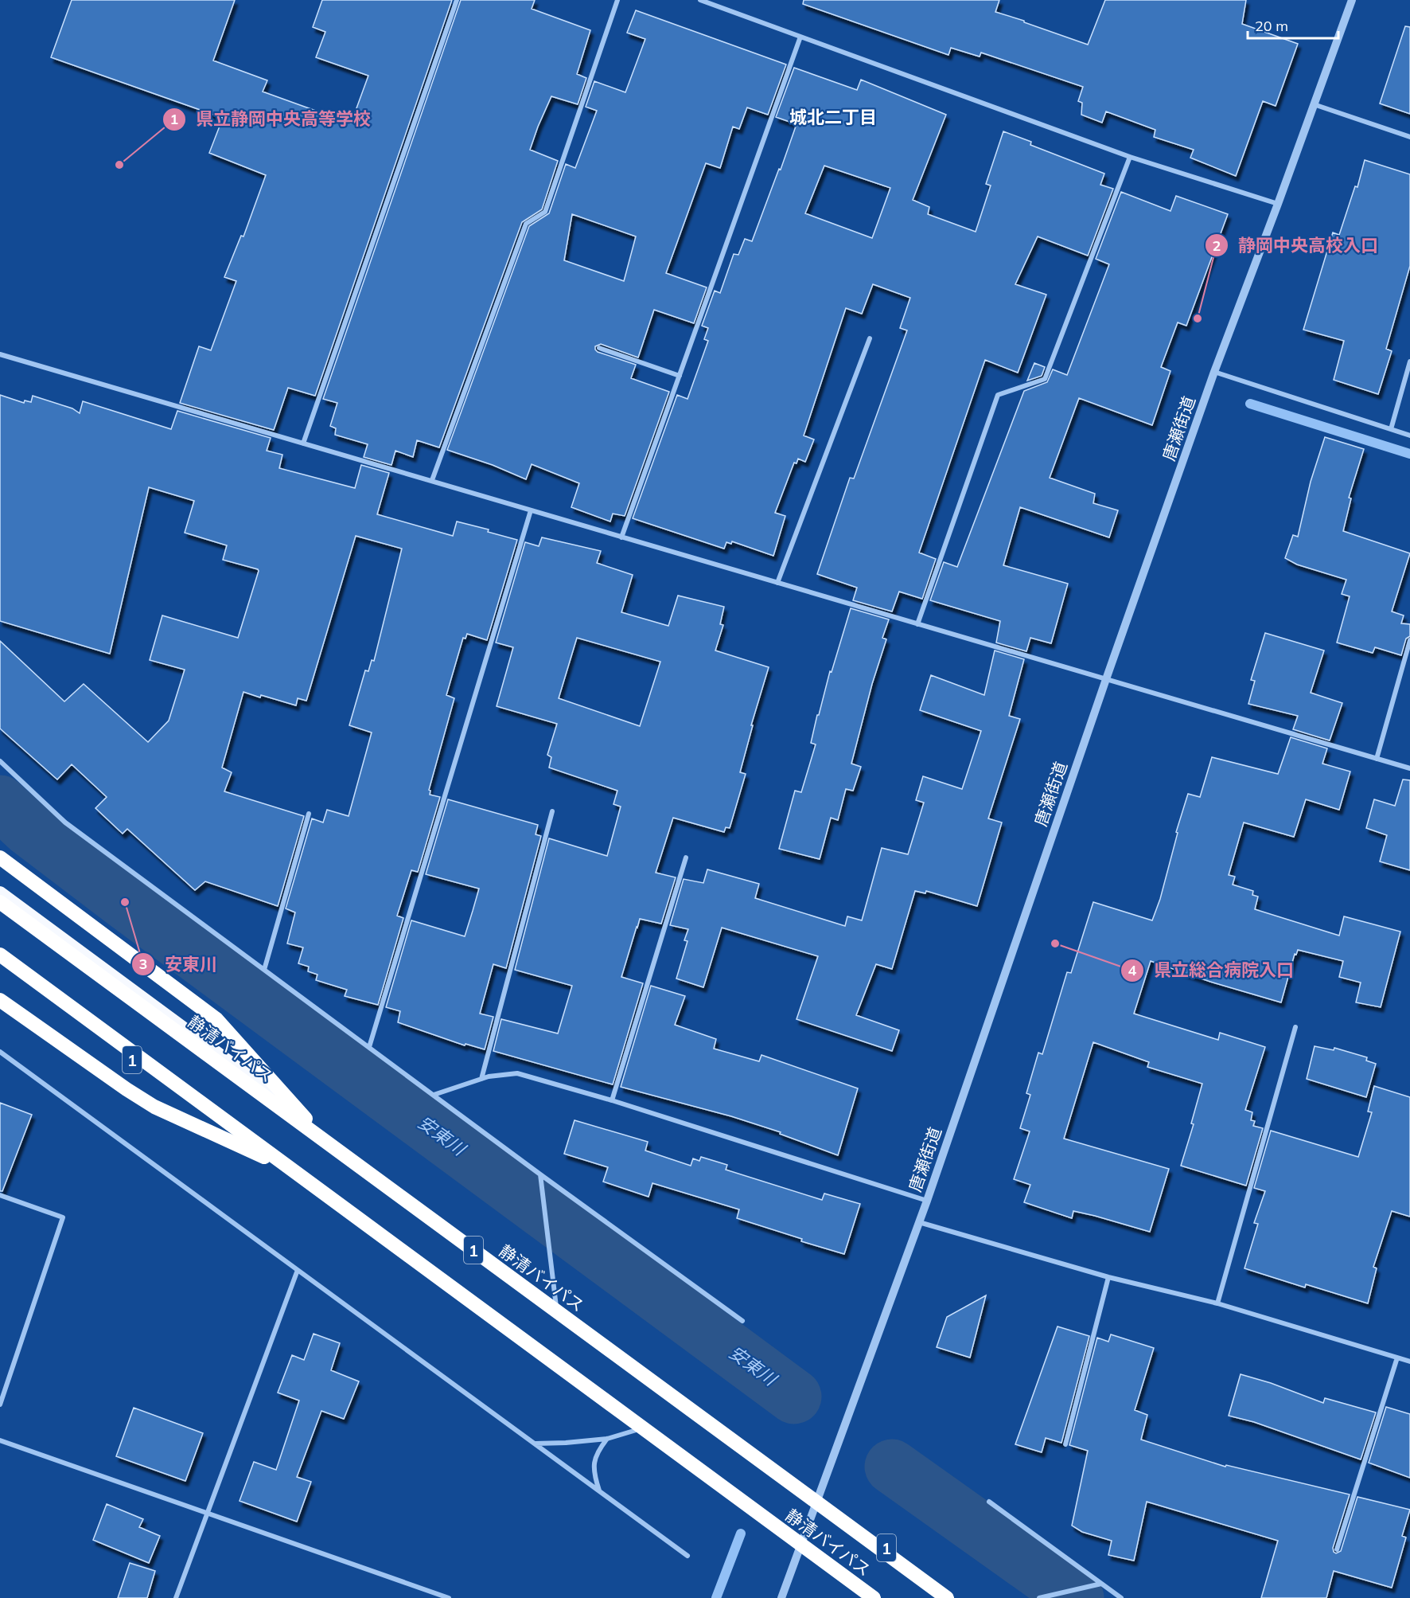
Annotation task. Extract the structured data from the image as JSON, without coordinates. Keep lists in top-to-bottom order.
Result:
{
  "streets": {
    "highway": ["静清バイパス", "1"],
    "street": ["唐瀬街道"]
  },
  "crossings": [
    ["唐瀬街道", "1"]
  ],
  "districts": ["城北二丁目"],
  "water": ["安東川"],
  "places": [
    "県立静岡中央高等学校",
    "静岡中央高校入口",
    "安東川",
    "県立総合病院入口"
  ],
  "scale_bar": "20 m"
}
